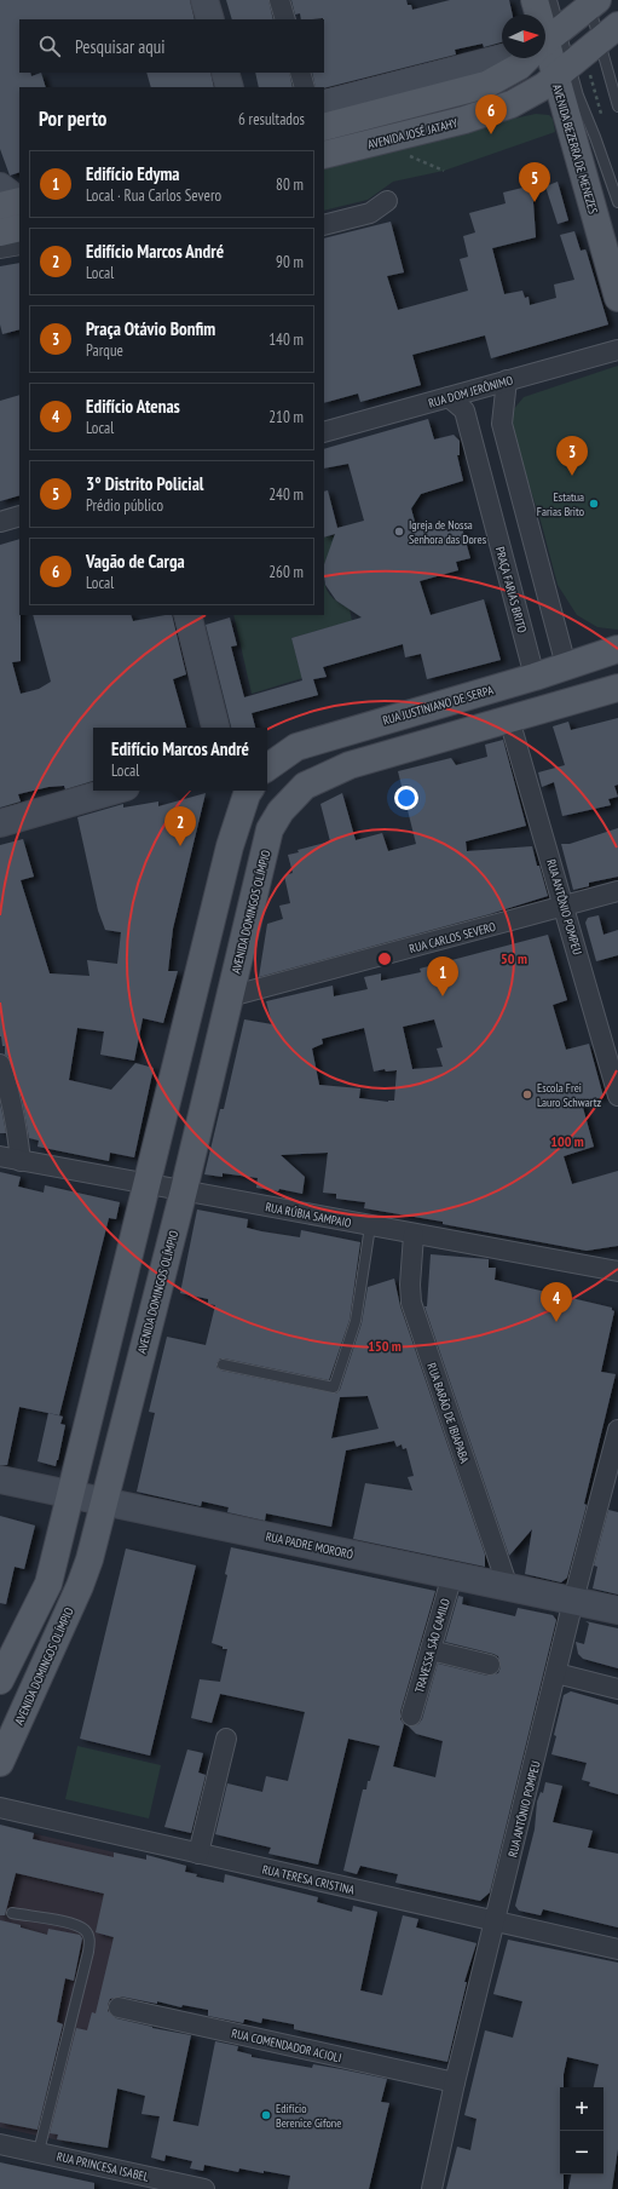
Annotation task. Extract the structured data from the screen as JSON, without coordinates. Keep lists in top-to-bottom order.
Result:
{
  "streets": {
    "main road": [
      "AVENIDA JOSÉ JATAHY",
      "AVENIDA BEZERRA DE MENEZES",
      "RUA JUSTINIANO DE SERPA",
      "AVENIDA DOMINGOS OLÍMPIO"
    ],
    "street": [
      "RUA DOM JERÔNIMO",
      "PRAÇA FARIAS BRITO",
      "RUA ANTÔNIO POMPEU",
      "RUA CARLOS SEVERO",
      "RUA RÚBIA SAMPAIO",
      "RUA BARÃO DE IBIAPABA",
      "RUA PADRE MORORÓ",
      "TRAVESSA SÃO CAMILO",
      "RUA TERESA CRISTINA",
      "RUA COMENDADOR ACIOLI",
      "RUA PRINCESA ISABEL"
    ]
  },
  "crossings": [
    ["AVENIDA JOSÉ JATAHY", "AVENIDA BEZERRA DE MENEZES"],
    ["RUA DOM JERÔNIMO", "PRAÇA FARIAS BRITO"],
    ["PRAÇA FARIAS BRITO", "RUA JUSTINIANO DE SERPA"],
    ["RUA ANTÔNIO POMPEU", "RUA CARLOS SEVERO"],
    ["RUA ANTÔNIO POMPEU", "RUA PADRE MORORÓ"],
    ["RUA ANTÔNIO POMPEU", "RUA TERESA CRISTINA"],
    ["RUA ANTÔNIO POMPEU", "RUA COMENDADOR ACIOLI"],
    ["AVENIDA DOMINGOS OLÍMPIO", "RUA CARLOS SEVERO"],
    ["AVENIDA DOMINGOS OLÍMPIO", "RUA RÚBIA SAMPAIO"],
    ["AVENIDA DOMINGOS OLÍMPIO", "RUA PADRE MORORÓ"],
    ["RUA RÚBIA SAMPAIO", "RUA BARÃO DE IBIAPABA"],
    ["RUA BARÃO DE IBIAPABA", "RUA PADRE MORORÓ"],
    ["RUA PADRE MORORÓ", "TRAVESSA SÃO CAMILO"]
  ],
  "places": [
    "Estatua Farias Brito",
    "Igreja de Nossa Senhora das Dores",
    "Escola Frei Lauro Schwartz",
    "Edifício Berenice Gifone"
  ],
  "north": "right",
  "page": {
    "search": "Pesquisar aqui",
    "heading": ["Por perto", "6 resultados"],
    "pins": [
      "6",
      "5",
      "3",
      "2",
      "1",
      "4"
    ],
    "list": [
      {
        "mark": "1",
        "name": "Edifício Edyma",
        "note": "Local · Rua Carlos Severo",
        "value": "80 m"
      },
      {
        "mark": "2",
        "name": "Edifício Marcos André",
        "note": "Local",
        "value": "90 m"
      },
      {
        "mark": "3",
        "name": "Praça Otávio Bonfim",
        "note": "Parque",
        "value": "140 m"
      },
      {
        "mark": "4",
        "name": "Edifício Atenas",
        "note": "Local",
        "value": "210 m"
      },
      {
        "mark": "5",
        "name": "3° Distrito Policial",
        "note": "Prédio público",
        "value": "240 m"
      },
      {
        "mark": "6",
        "name": "Vagão de Carga",
        "note": "Local",
        "value": "260 m"
      }
    ],
    "popup": ["Edifício Marcos André", "Local"],
    "map_buttons": ["+", "−"]
  },
  "rings": ["50 m", "100 m", "150 m"]
}
